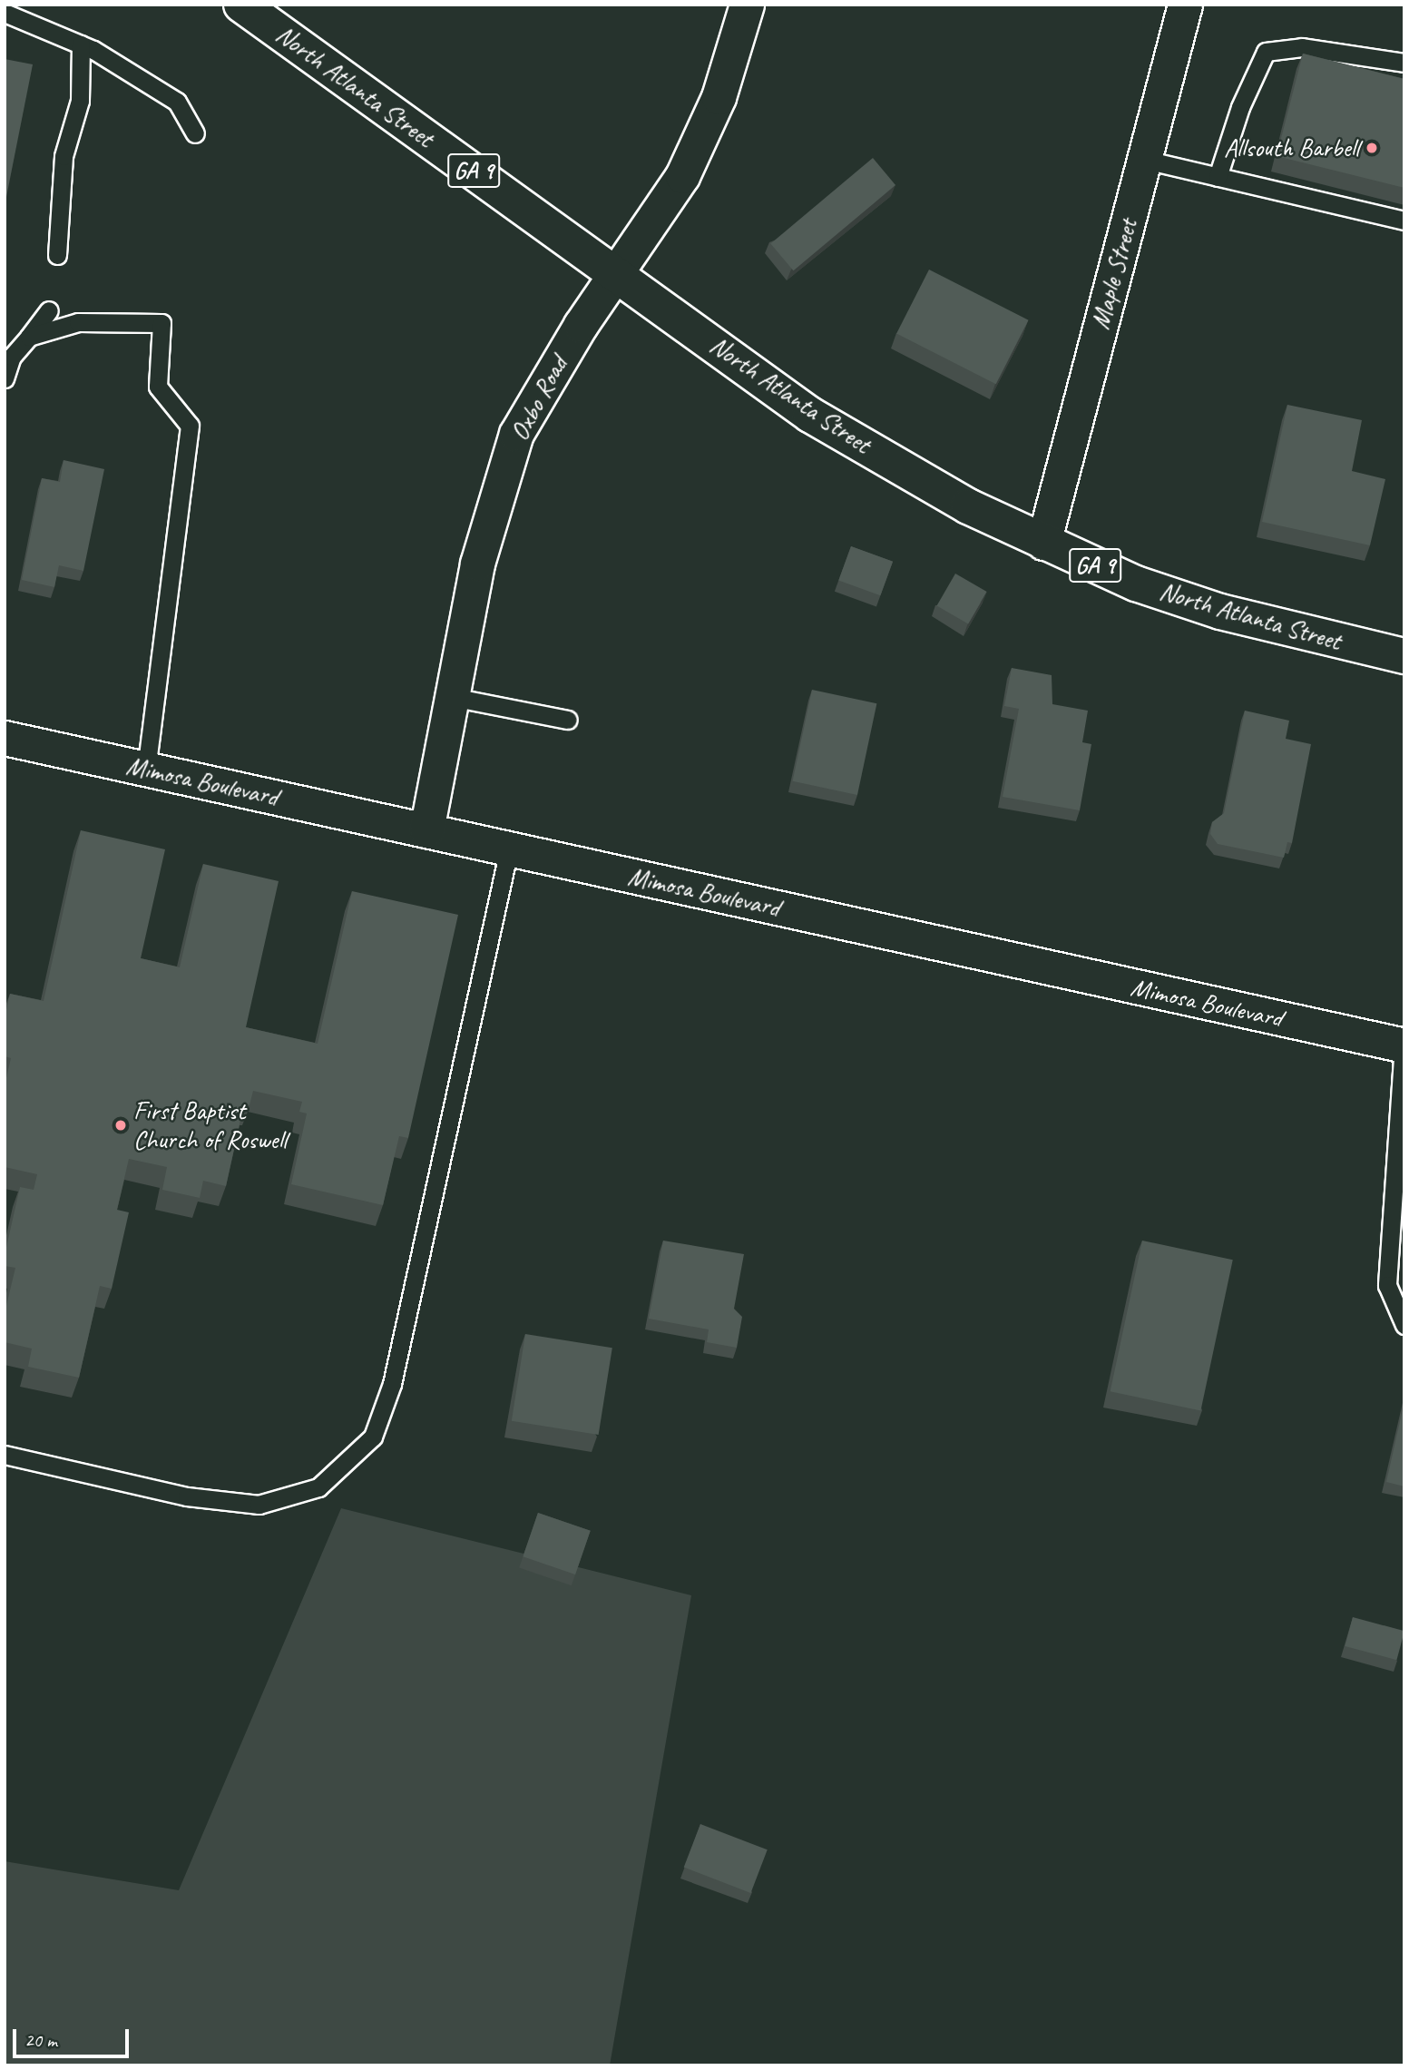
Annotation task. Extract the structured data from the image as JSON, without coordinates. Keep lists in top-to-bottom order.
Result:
{
  "streets": {
    "highway": ["North Atlanta Street", "GA 9"],
    "street": ["Maple Street", "Oxbo Road", "Mimosa Boulevard"]
  },
  "crossings": [
    ["North Atlanta Street", "Maple Street"],
    ["North Atlanta Street", "Oxbo Road"],
    ["Oxbo Road", "Mimosa Boulevard"]
  ],
  "places": ["Allsouth Barbell", "First Baptist Church of Roswell"],
  "scale_bar": "20 m"
}
